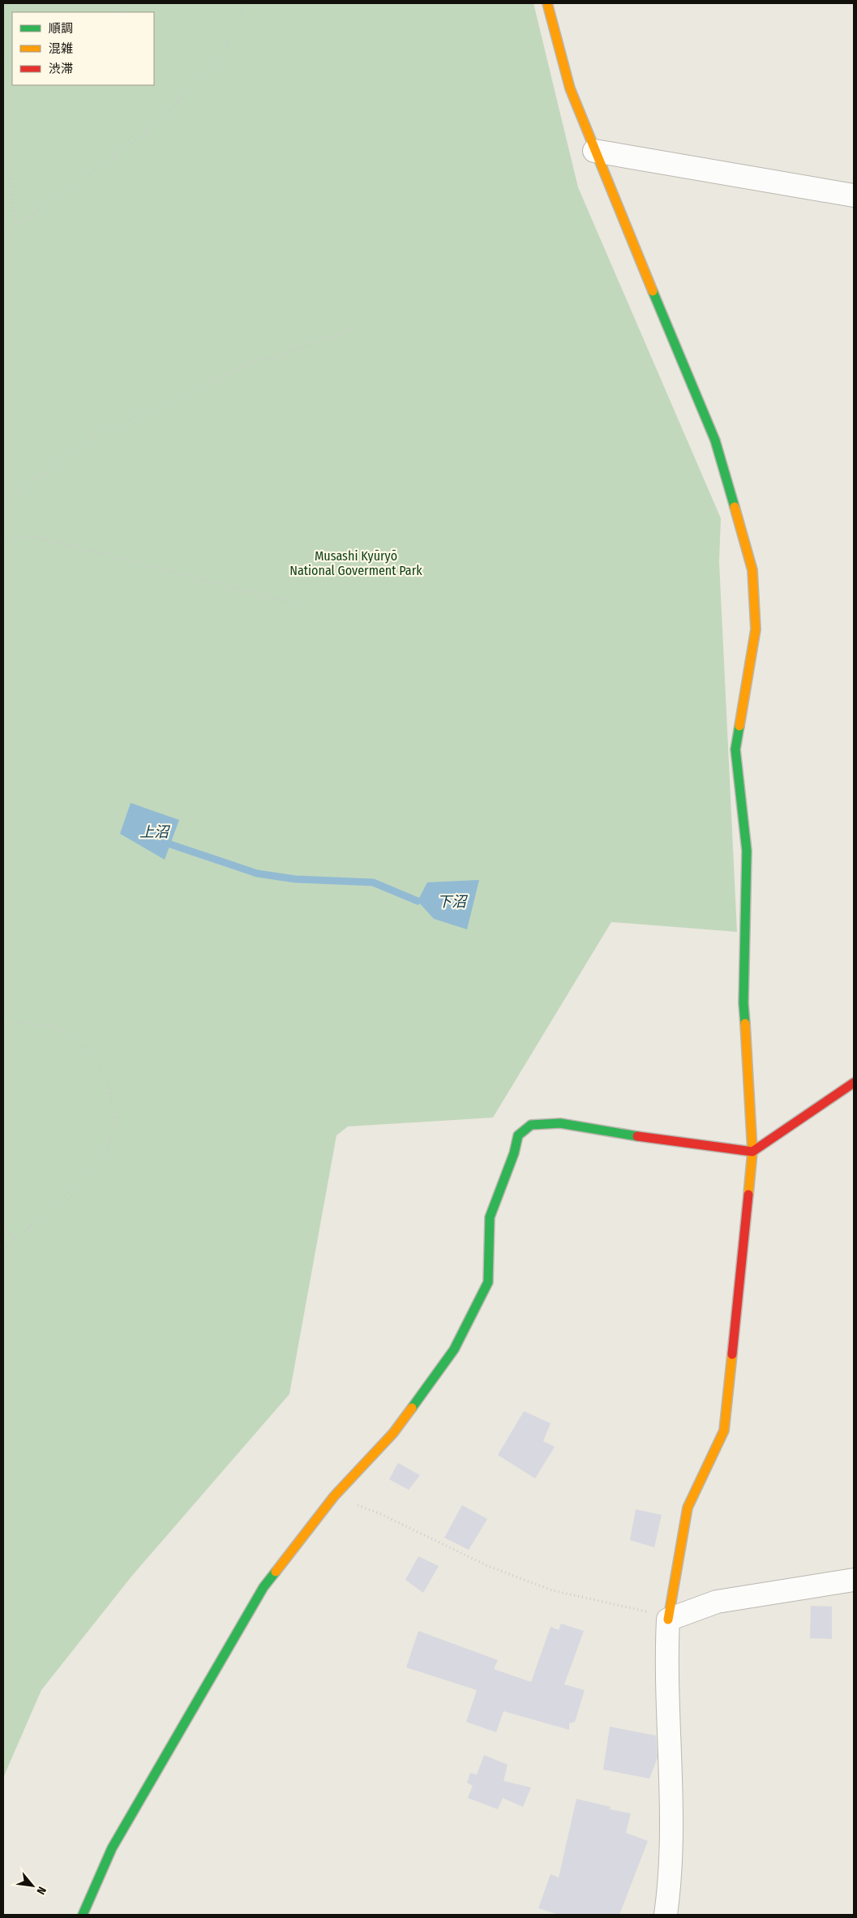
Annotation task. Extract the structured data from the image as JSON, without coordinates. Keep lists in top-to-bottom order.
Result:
{
  "water": ["上沼", "下沼"],
  "parks": ["Musashi Kyūryō National Goverment Park"],
  "legend": ["順調", "混雑", "渋滞"],
  "north": "bottom right"
}
